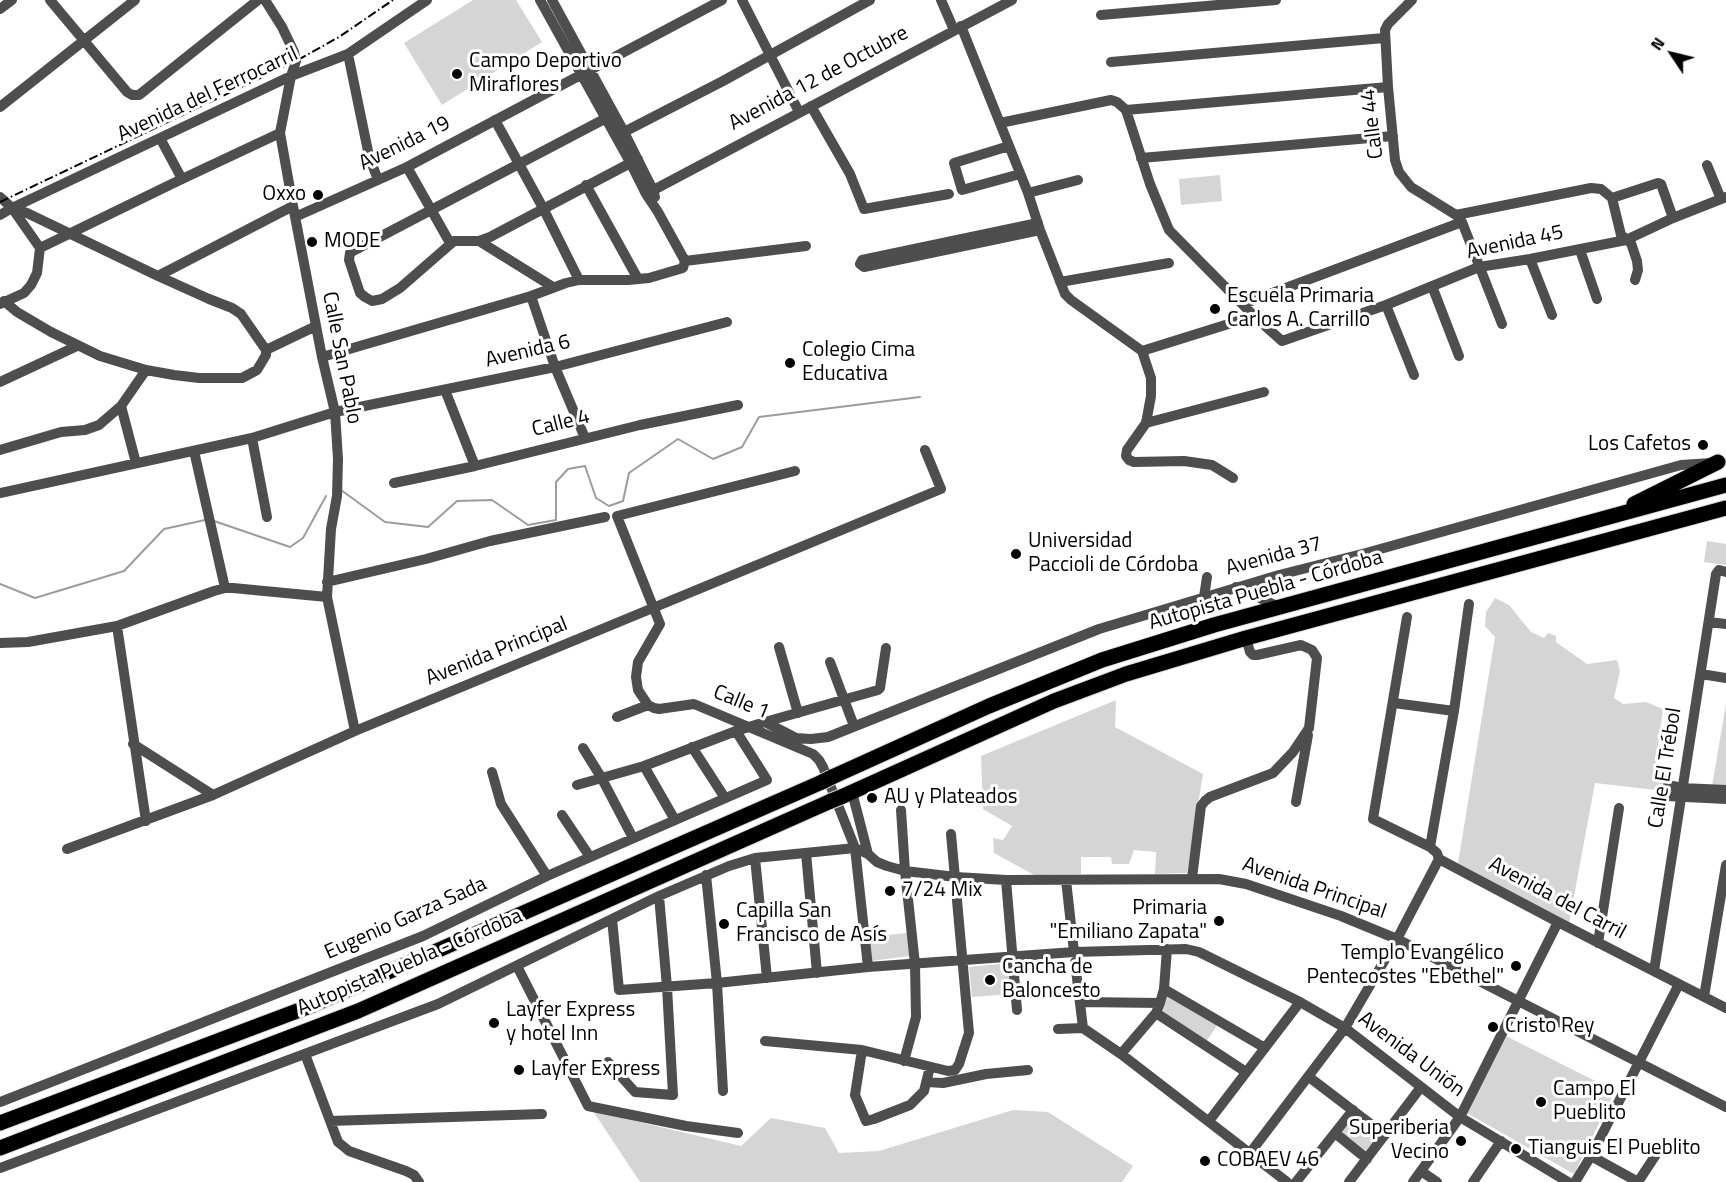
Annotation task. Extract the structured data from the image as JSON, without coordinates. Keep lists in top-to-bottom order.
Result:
{
  "streets": {
    "highway": ["Autopista Puebla - Córdoba"],
    "street": [
      "Avenida 12 de Octubre",
      "Avenida del Ferrocarril",
      "Calle 44",
      "Avenida 19",
      "Avenida 45",
      "Avenida 6",
      "Calle San Pablo",
      "Calle 4",
      "Avenida 37",
      "Avenida Principal",
      "Calle 1",
      "Calle El Trébol",
      "Avenida del Carril",
      "Eugenio Garza Sada",
      "Avenida Unión"
    ]
  },
  "crossings": [
    ["Avenida del Ferrocarril", "Calle San Pablo"],
    ["Avenida 19", "Calle San Pablo"],
    ["Avenida 6", "Calle San Pablo"],
    ["Calle San Pablo", "Avenida Principal"],
    ["Avenida Principal", "Calle 1"],
    ["Calle 1", "Avenida Unión"],
    ["Calle El Trébol", "Avenida del Carril"]
  ],
  "places": [
    "Campo Deportivo Miraflores",
    "Oxxo",
    "MODE",
    "Escuela Primaria Carlos A. Carrillo",
    "Colegio Cima Educativa",
    "Los Cafetos",
    "Universidad Paccioli de Córdoba",
    "AU y Plateados",
    "7/24 Mix",
    "Primaria \"Emiliano Zapata\"",
    "Capilla San Francisco de Asís",
    "Templo Evangélico Pentecostes \"Ebethel\"",
    "Cancha de Baloncesto",
    "Layfer Express y hotel Inn",
    "Cristo Rey",
    "Layfer Express",
    "Campo El Pueblito",
    "Superiberia Vecino",
    "Tianguis El Pueblito",
    "COBAEV 46"
  ],
  "north": "top left"
}
